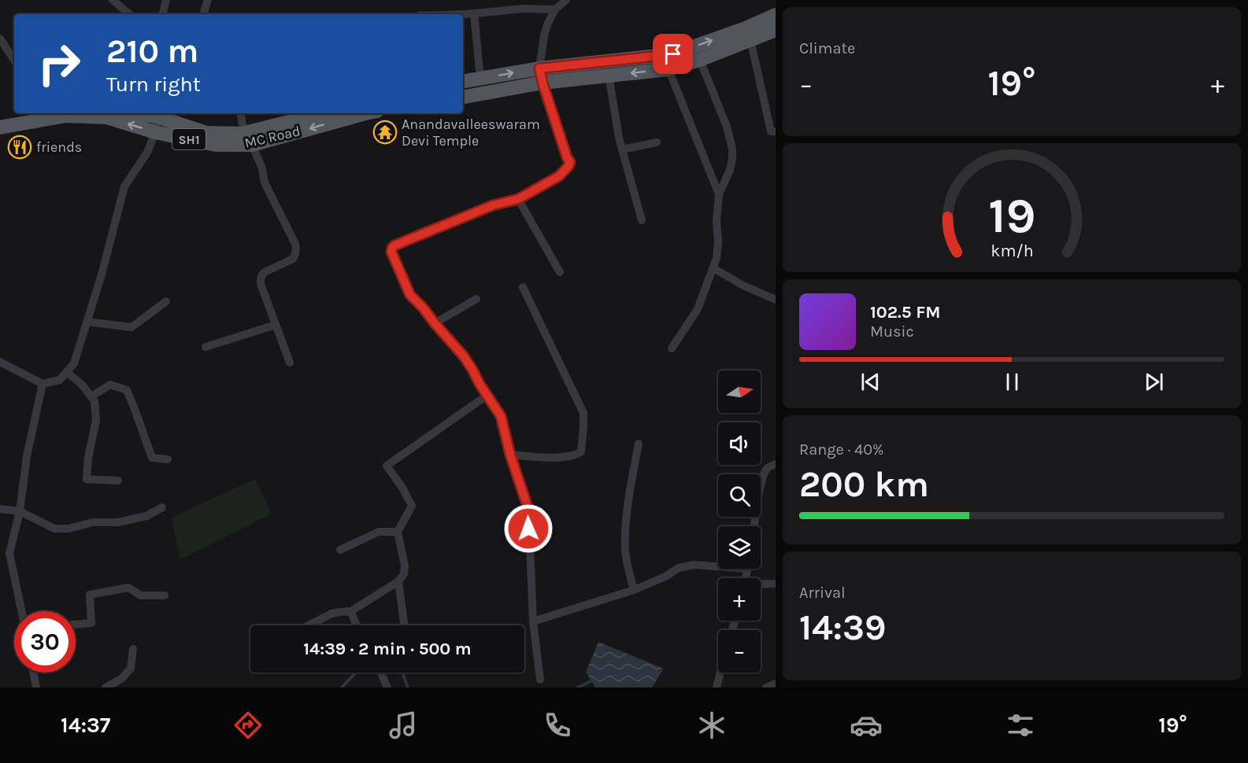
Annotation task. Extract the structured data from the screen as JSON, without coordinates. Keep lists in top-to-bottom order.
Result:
{
  "streets": {
    "main road": ["MC Road", "SH1"]
  },
  "places": {
    "temple": ["Anandavalleeswaram Devi Temple"],
    "restaurant": ["friends"]
  },
  "north": "right",
  "page": {
    "tile": [
      "Climate",
      ["Range · 40%", "200 km"],
      ["Arrival", "14:39"]
    ],
    "turn": ["210 m", "Turn right"],
    "heat": ["−", "19°", "+"],
    "song": ["102.5 FM", "Music"],
    "map_buttons": ["+", "−"],
    "limit": "30",
    "trip": "14:39 · 2 min · 500 m",
    "tabs": ["14:37", "19°"],
    "gauge": ["19", "km/h"]
  }
}
